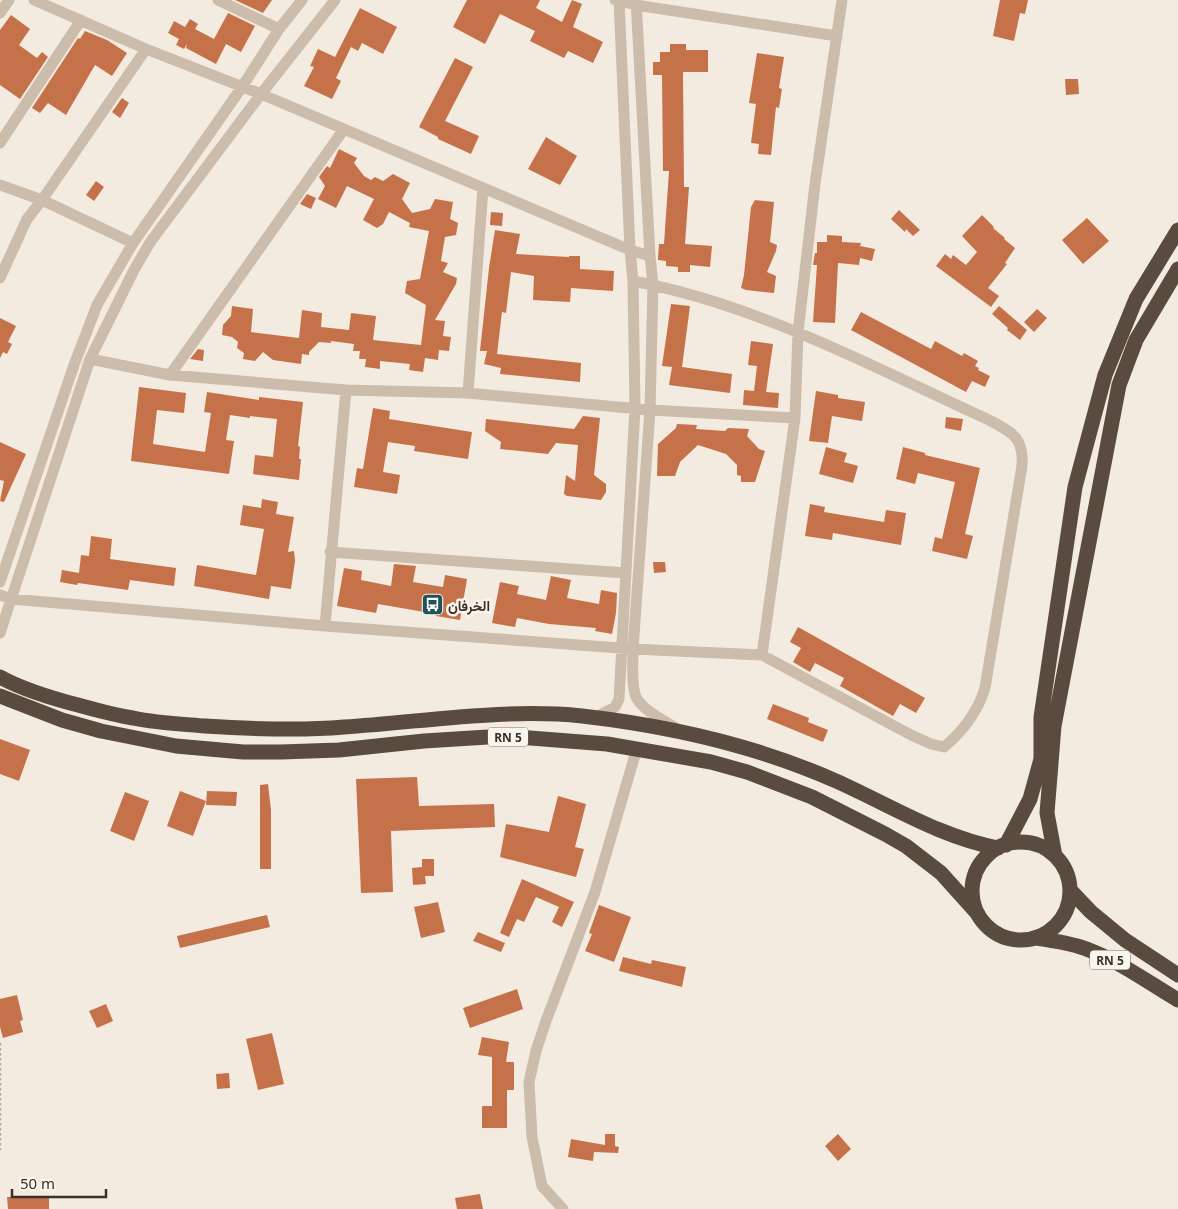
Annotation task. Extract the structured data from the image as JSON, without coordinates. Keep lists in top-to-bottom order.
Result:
{
  "streets": {
    "highway": ["RN 5"]
  },
  "places": {
    "bus stop": ["الخرفان"]
  },
  "scale_bar": "50 m"
}
